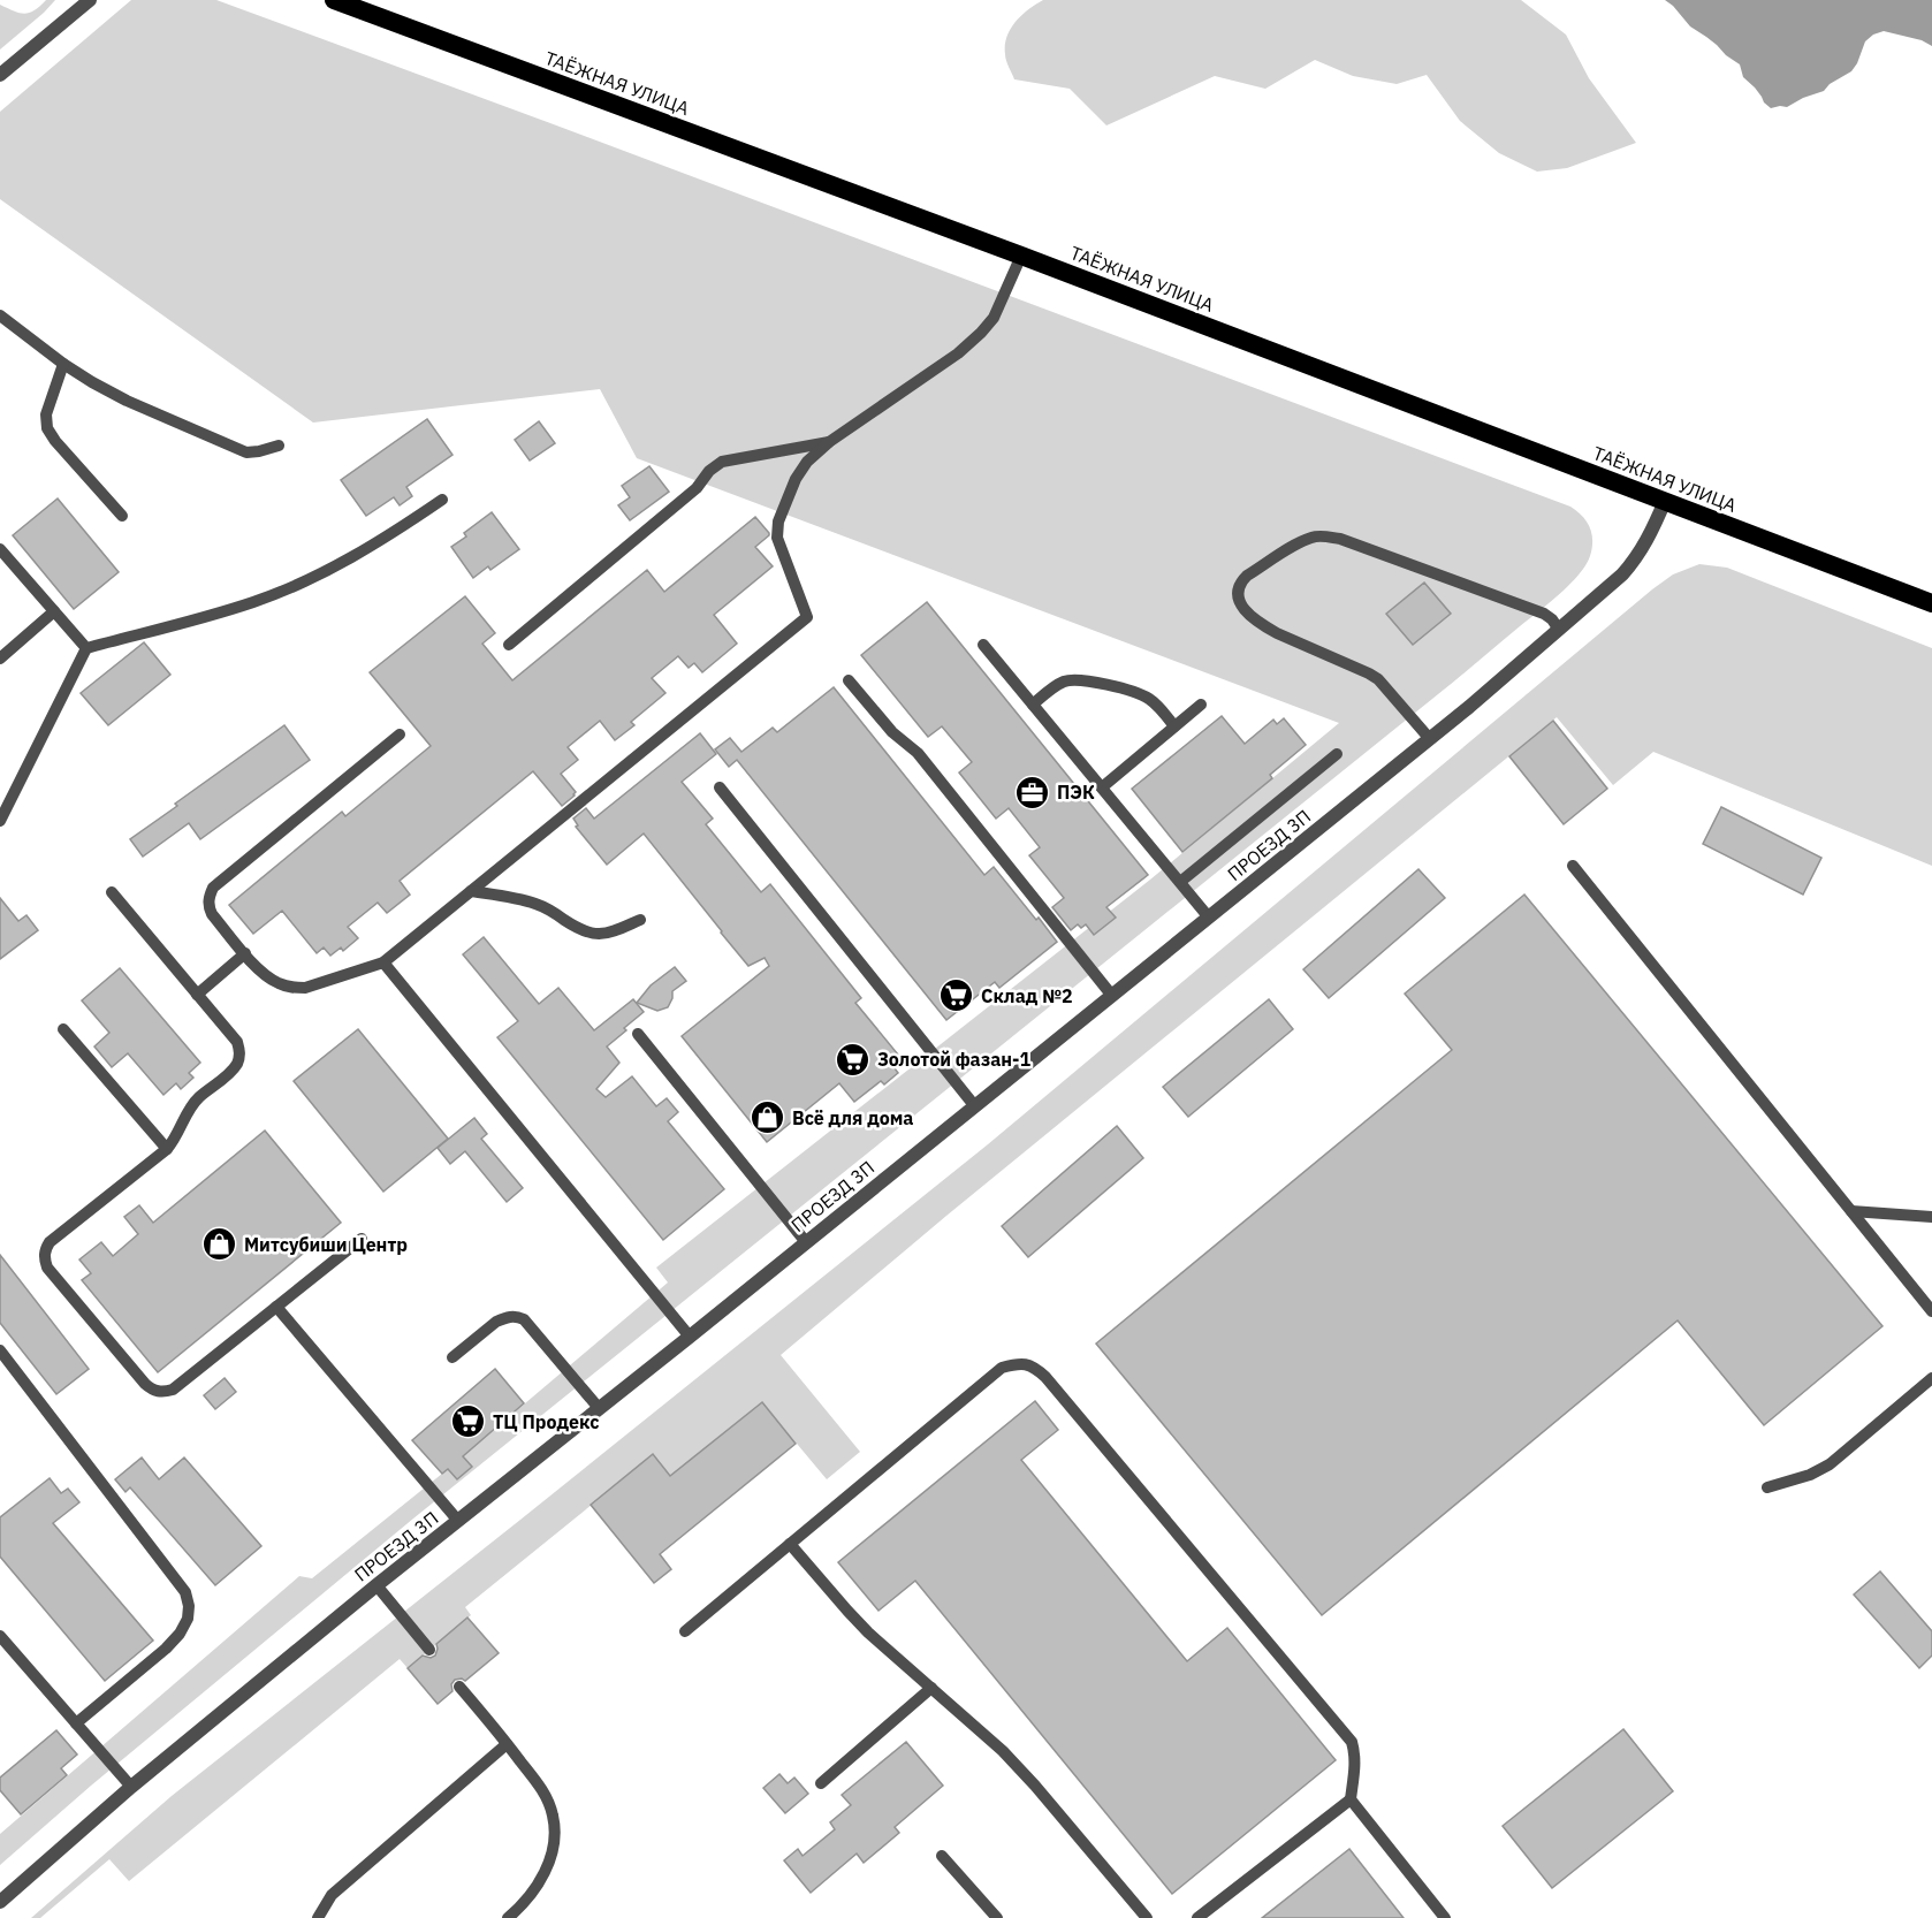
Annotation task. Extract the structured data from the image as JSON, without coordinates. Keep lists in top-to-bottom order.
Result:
{
  "streets": {
    "highway": ["ТАЁЖНАЯ УЛИЦА"],
    "street": ["ПРОЕЗД 3П"]
  },
  "crossings": [
    ["ТАЁЖНАЯ УЛИЦА", "ПРОЕЗД 3П"]
  ],
  "places": {
    "office": ["ПЭК"],
    "supermarket": ["Склад №2", "Золотой фазан-1", "ТЦ Продекс"],
    "shop": ["Всё для дома", "Митсубиши Центр"]
  }
}
